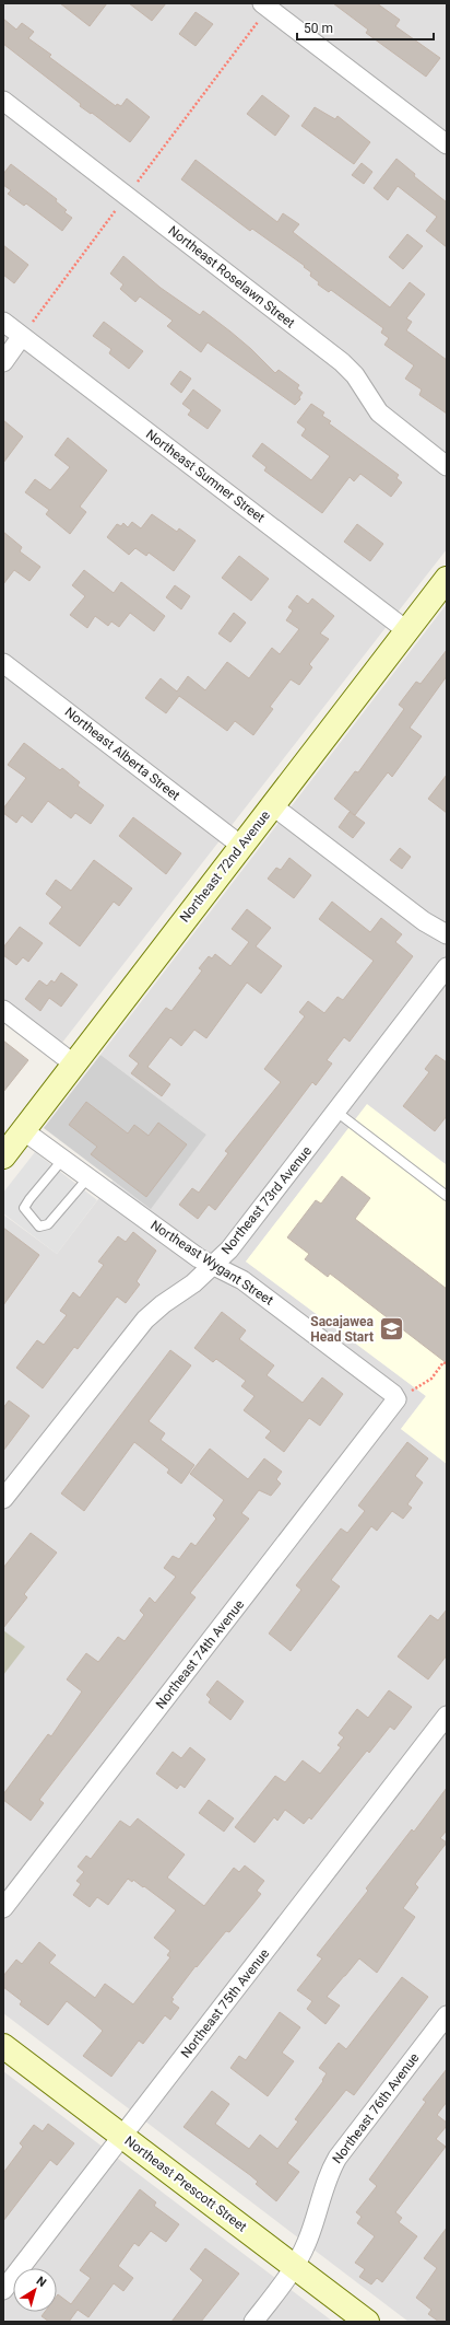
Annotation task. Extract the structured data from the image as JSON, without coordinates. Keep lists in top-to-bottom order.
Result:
{
  "streets": {
    "street": [
      "Northeast Roselawn Street",
      "Northeast Sumner Street",
      "Northeast Alberta Street",
      "Northeast 72nd Avenue",
      "Northeast 73rd Avenue",
      "Northeast Wygant Street",
      "Northeast 74th Avenue",
      "Northeast 75th Avenue",
      "Northeast 76th Avenue",
      "Northeast Prescott Street"
    ]
  },
  "crossings": [
    ["Northeast Sumner Street", "Northeast 72nd Avenue"],
    ["Northeast Alberta Street", "Northeast 72nd Avenue"],
    ["Northeast 72nd Avenue", "Northeast Wygant Street"],
    ["Northeast 73rd Avenue", "Northeast Wygant Street"],
    ["Northeast Wygant Street", "Northeast 74th Avenue"],
    ["Northeast 75th Avenue", "Northeast Prescott Street"],
    ["Northeast 76th Avenue", "Northeast Prescott Street"]
  ],
  "places": {
    "school or university": ["Sacajawea Head Start"]
  },
  "scale_bar": "50 m",
  "north": "top right"
}
